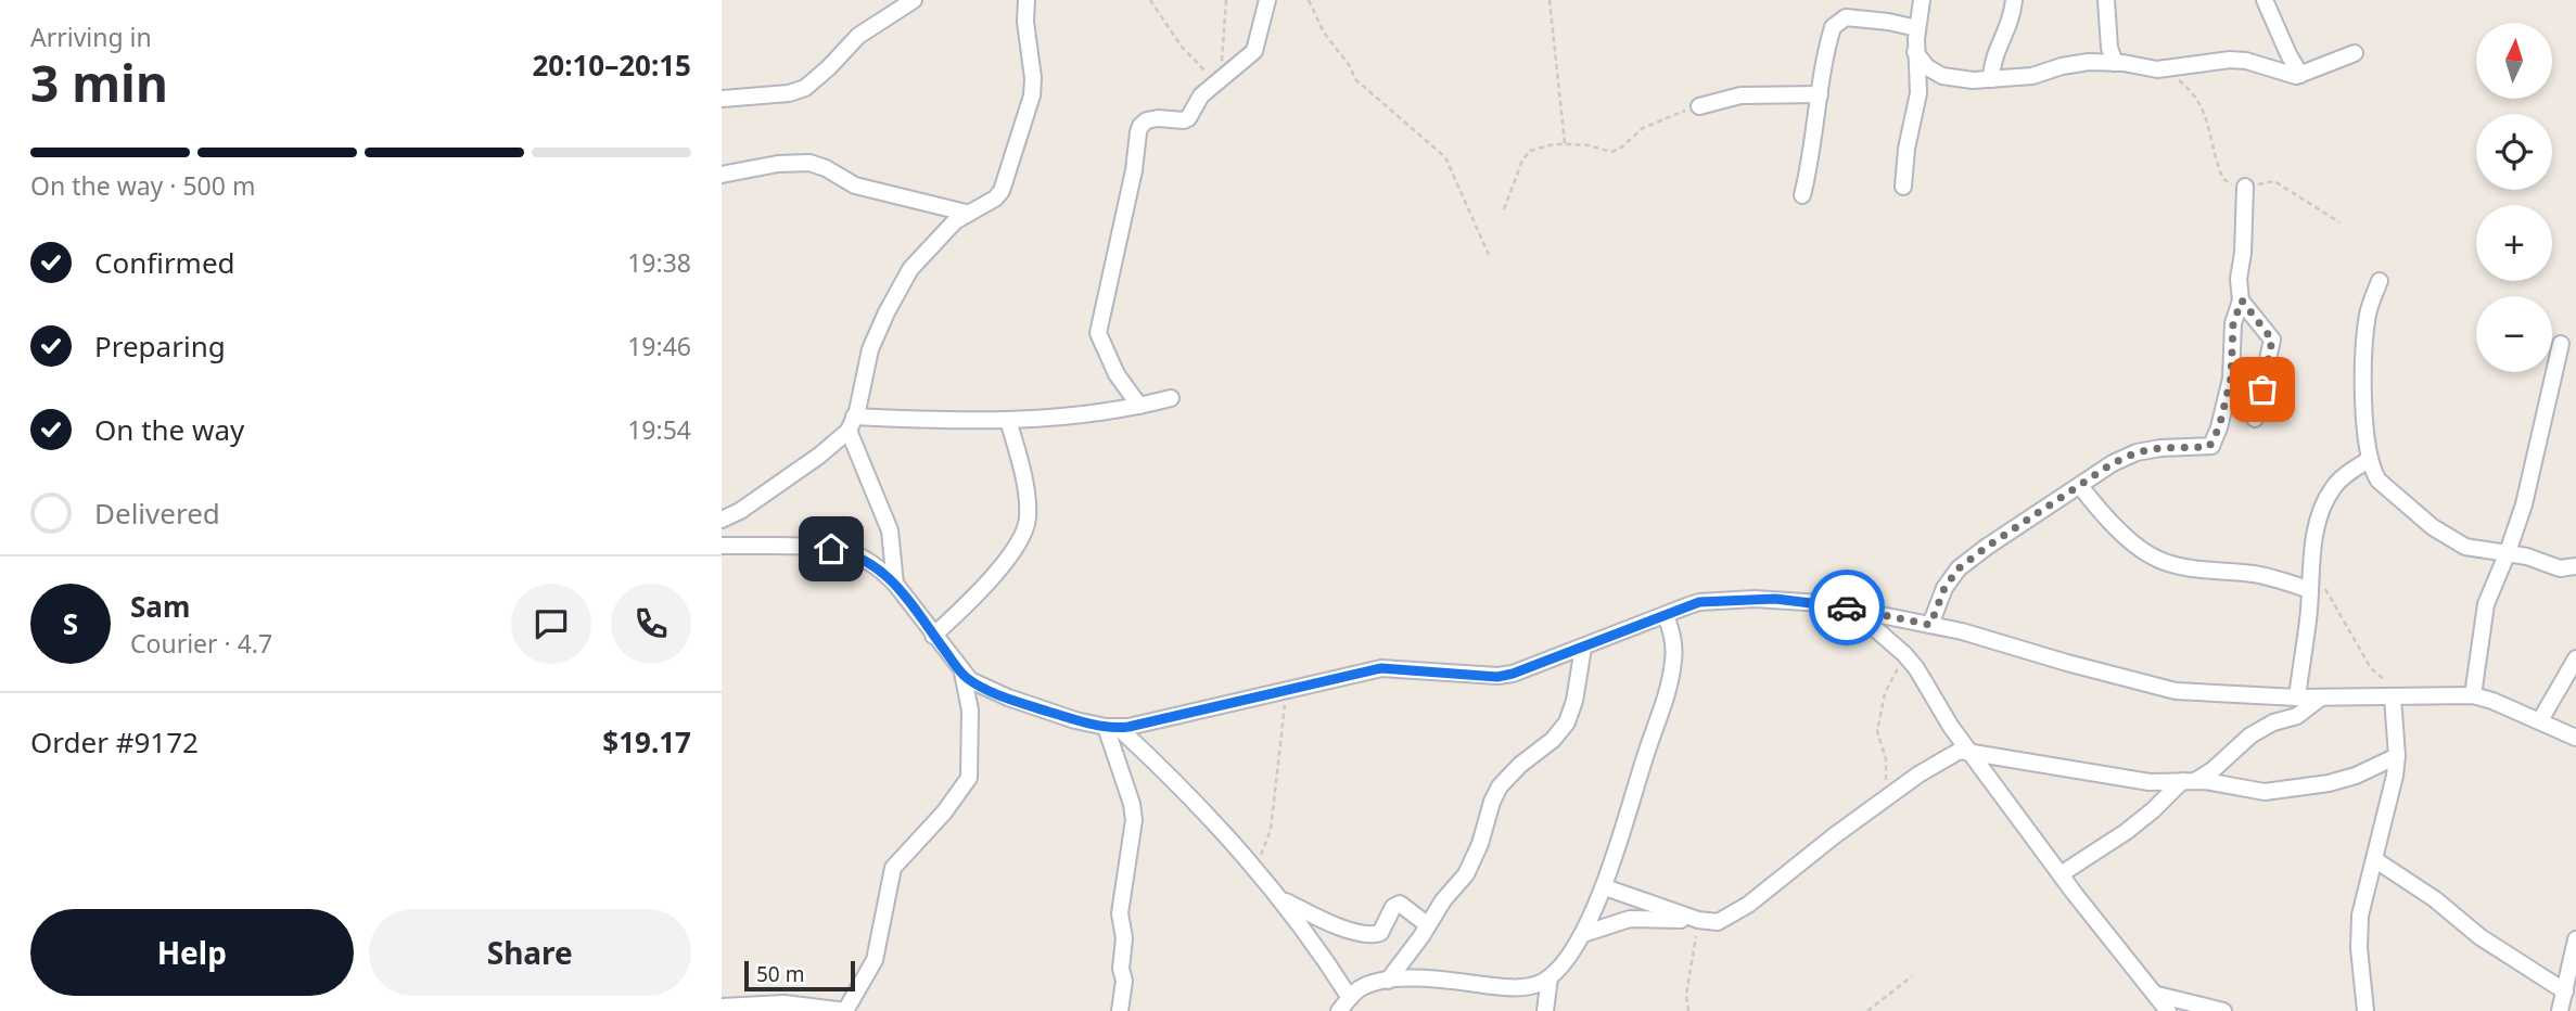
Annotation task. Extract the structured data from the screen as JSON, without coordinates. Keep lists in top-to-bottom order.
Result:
{
  "scale_bar": "50 m",
  "north": "top",
  "page": {
    "heading": ["3 min", "Arriving in", "20:10–20:15"],
    "panel": [
      "Sam",
      "Courier · 4.7",
      "Order #9172",
      "$19.17"
    ],
    "map_buttons": ["+", "−"],
    "bar": "On the way · 500 m",
    "list": [
      ["Confirmed", "19:38"],
      ["Preparing", "19:46"],
      ["On the way", "19:54"],
      "Delivered"
    ],
    "round": "S",
    "buttons": ["Help", "Share"],
    "scale": "50 m"
  }
}
